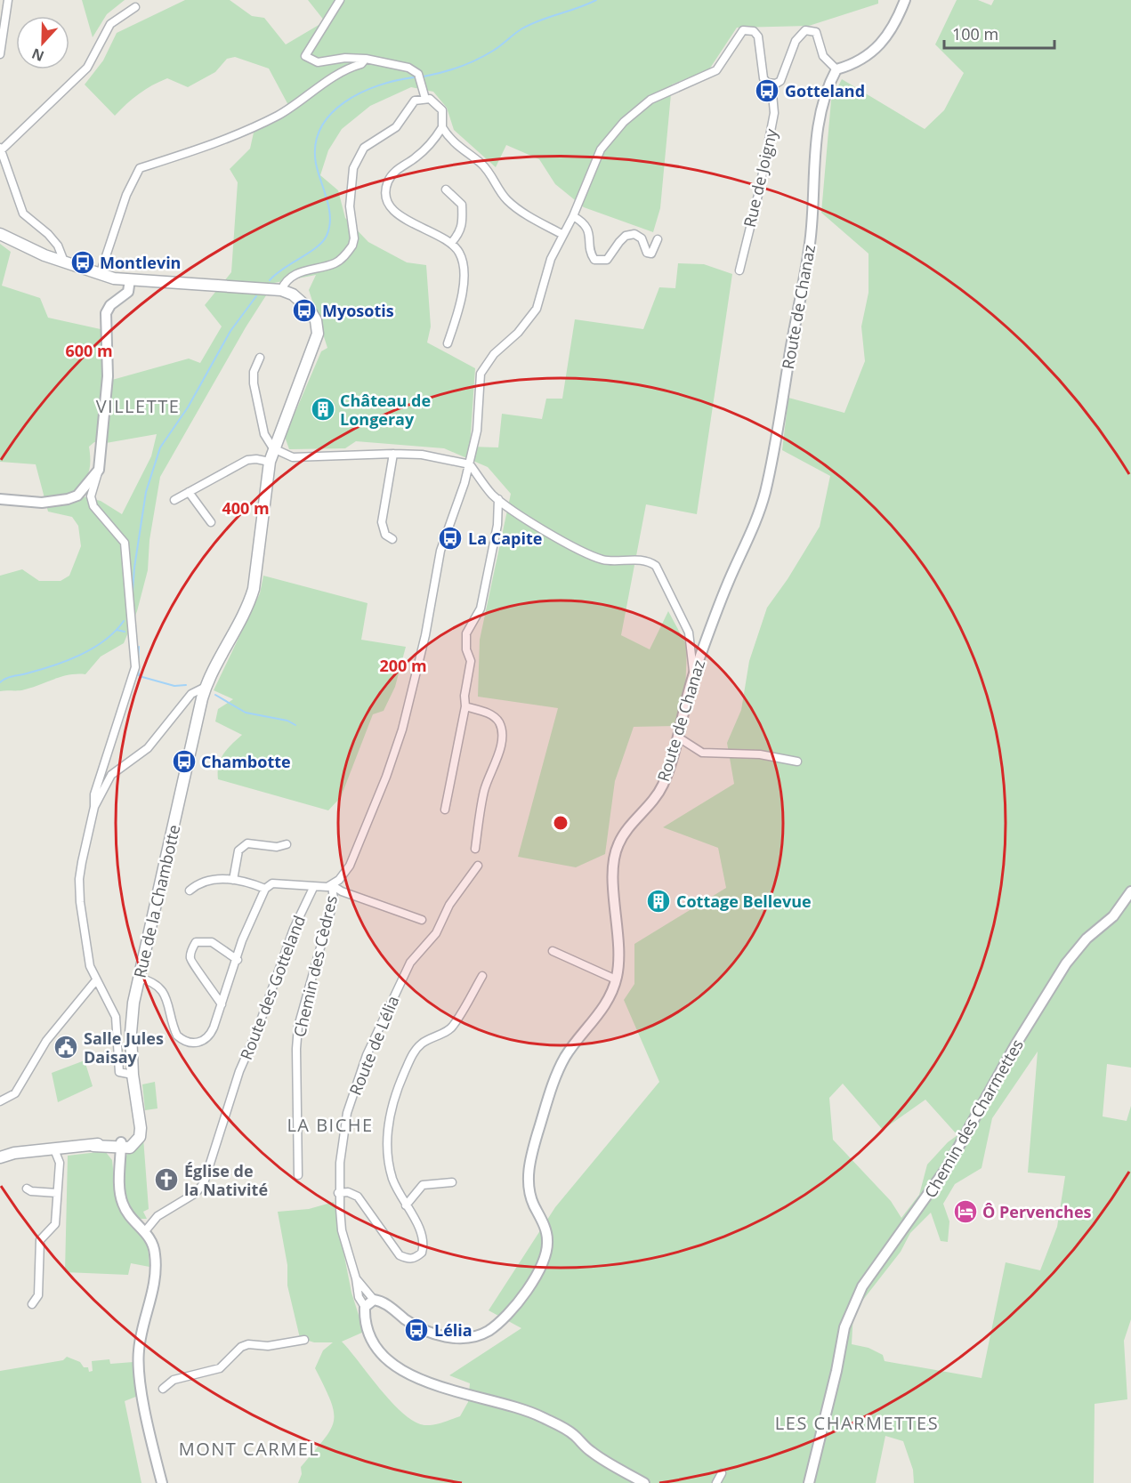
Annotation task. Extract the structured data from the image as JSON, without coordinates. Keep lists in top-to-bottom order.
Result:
{
  "streets": {
    "main road": ["Rue de la Chambotte"],
    "street": [
      "Rue de Joigny",
      "Route de Chanaz",
      "Chemin des Cèdres",
      "Route des Gotteland",
      "Route de Lélia",
      "Chemin des Charmettes"
    ]
  },
  "crossings": [
    ["Route de Chanaz", "Route de Lélia"]
  ],
  "districts": [
    "VILLETTE",
    "LA BICHE",
    "LES CHARMETTES",
    "MONT CARMEL"
  ],
  "places": {
    "bus stop": [
      "Gotteland",
      "Montlevin",
      "Myosotis",
      "La Capite",
      "Chambotte",
      "Lélia"
    ],
    "building": ["Château de Longeray", "Cottage Bellevue"],
    "public building": ["Salle Jules Daisay"],
    "church": ["Église de la Nativité"],
    "hotel": ["Ô Pervenches"]
  },
  "scale_bar": "100 m",
  "north": "bottom",
  "rings": ["600 m", "400 m", "200 m"]
}
